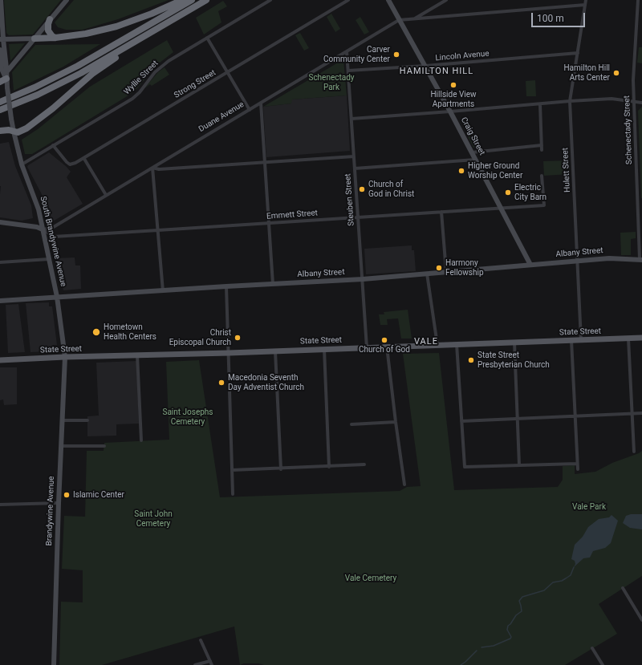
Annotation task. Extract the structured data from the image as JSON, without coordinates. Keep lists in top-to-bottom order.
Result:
{
  "streets": {
    "main road": ["State Street"],
    "street": [
      "Lincoln Avenue",
      "Wyllie Street",
      "Strong Street",
      "Duane Avenue",
      "Schenectady Street",
      "Craig Street",
      "Hulett Street",
      "Steuben Street",
      "Emmett Street",
      "South Brandywine Avenue",
      "Albany Street",
      "Brandywine Avenue"
    ]
  },
  "crossings": [
    ["Lincoln Avenue", "Craig Street"],
    ["Lincoln Avenue", "Hulett Street"],
    ["Lincoln Avenue", "Steuben Street"],
    ["Wyllie Street", "Strong Street"],
    ["Wyllie Street", "South Brandywine Avenue"],
    ["Duane Avenue", "Craig Street"],
    ["Duane Avenue", "Steuben Street"],
    ["Duane Avenue", "Emmett Street"],
    ["Duane Avenue", "South Brandywine Avenue"],
    ["Schenectady Street", "Albany Street"],
    ["Craig Street", "Emmett Street"],
    ["Craig Street", "Albany Street"],
    ["Hulett Street", "Albany Street"],
    ["Hulett Street", "State Street"],
    ["Steuben Street", "Emmett Street"],
    ["Steuben Street", "Albany Street"],
    ["Steuben Street", "State Street"],
    ["Emmett Street", "South Brandywine Avenue"],
    ["South Brandywine Avenue", "Albany Street"],
    ["South Brandywine Avenue", "State Street"],
    ["South Brandywine Avenue", "Brandywine Avenue"],
    ["State Street", "Brandywine Avenue"]
  ],
  "districts": ["HAMILTON HILL", "VALE"],
  "parks": [
    "Schenectady Park",
    "Saint Josephs Cemetery",
    "Vale Park",
    "Saint John Cemetery",
    "Vale Cemetery"
  ],
  "places": [
    "Carver Community Center",
    "Hamilton Hill Arts Center",
    "Hillside View Apartments",
    "Higher Ground Worship Center",
    "Church of God in Christ",
    "Electric City Barn",
    "Harmony Fellowship",
    "Hometown Health Centers",
    "Christ Episcopal Church",
    "Church of God",
    "State Street Presbyterian Church",
    "Macedonia Seventh Day Adventist Church",
    "Islamic Center"
  ],
  "scale_bar": "100 m"
}
